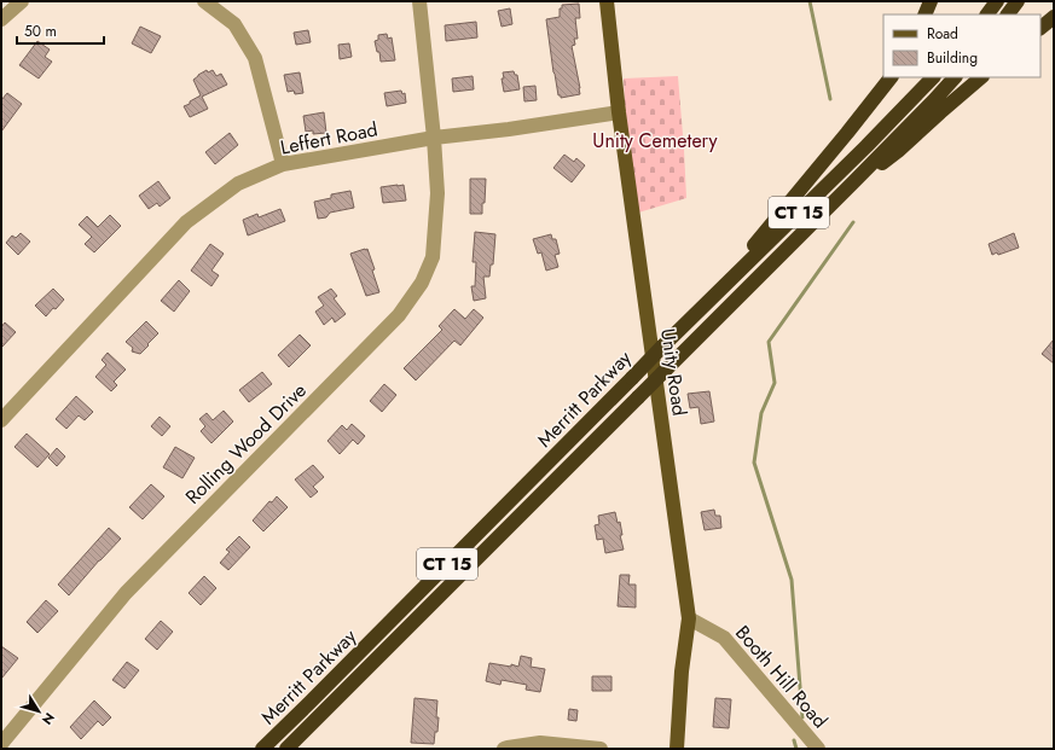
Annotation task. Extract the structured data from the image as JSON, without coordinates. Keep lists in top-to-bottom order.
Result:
{
  "streets": {
    "highway": ["CT 15", "Merritt Parkway"],
    "main road": ["Unity Road"],
    "street": ["Leffert Road", "Rolling Wood Drive", "Booth Hill Road"]
  },
  "crossings": [
    ["Leffert Road", "Unity Road"],
    ["Leffert Road", "Rolling Wood Drive"],
    ["Unity Road", "Booth Hill Road"]
  ],
  "parks": ["Unity Cemetery"],
  "legend": ["Road", "Building"],
  "scale_bar": "50 m",
  "north": "bottom right"
}
